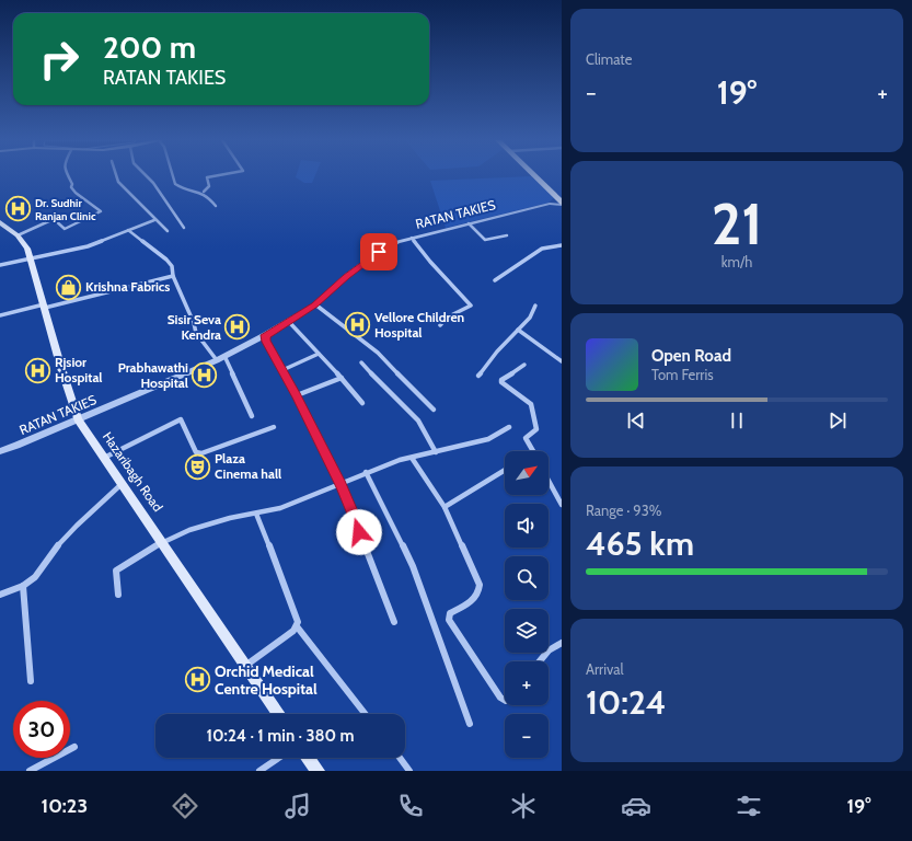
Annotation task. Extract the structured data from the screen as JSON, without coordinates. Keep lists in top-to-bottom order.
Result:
{
  "streets": {
    "main road": ["Hazaribagh Road"],
    "street": ["RATAN TAKIES"]
  },
  "crossings": [
    ["RATAN TAKIES", "Hazaribagh Road"]
  ],
  "places": {
    "hospital": [
      "Dr. Sudhir Ranjan Clinic",
      "Vellore Children Hospital",
      "Sisir Seva Kendra",
      "Rjsior Hospital",
      "Prabhawathi Hospital",
      "Orchid Medical Centre Hospital"
    ],
    "shop": ["Krishna Fabrics"],
    "theatre": ["Plaza Cinema hall"]
  },
  "north": "top right",
  "page": {
    "tile": [
      "Climate",
      ["21", "km/h"],
      ["Range · 93%", "465 km"],
      ["Arrival", "10:24"]
    ],
    "turn": ["200 m", "RATAN TAKIES"],
    "heat": ["−", "19°", "+"],
    "song": ["Open Road", "Tom Ferris"],
    "map_buttons": ["+", "−"],
    "limit": "30",
    "trip": "10:24 · 1 min · 380 m",
    "tabs": ["10:23", "19°"]
  }
}
